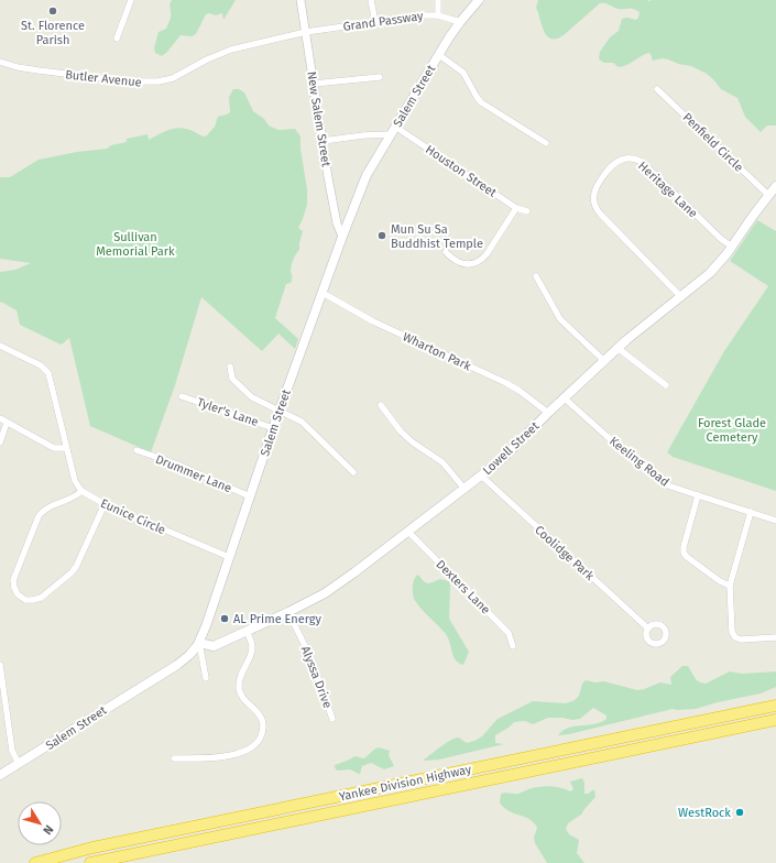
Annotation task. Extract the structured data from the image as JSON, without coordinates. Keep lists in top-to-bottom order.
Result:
{
  "streets": {
    "highway": ["Yankee Division Highway"],
    "main road": ["Salem Street", "Lowell Street"],
    "street": [
      "Grand Passway",
      "Butler Avenue",
      "New Salem Street",
      "Penfield Circle",
      "Houston Street",
      "Heritage Lane",
      "Wharton Park",
      "Tyler's Lane",
      "Keeling Road",
      "Drummer Lane",
      "Eunice Circle",
      "Coolidge Park",
      "Dexters Lane",
      "Alyssa Drive"
    ]
  },
  "crossings": [
    ["Grand Passway", "Butler Avenue"],
    ["Grand Passway", "Salem Street"],
    ["Grand Passway", "New Salem Street"],
    ["Butler Avenue", "New Salem Street"],
    ["Salem Street", "New Salem Street"],
    ["Salem Street", "Houston Street"],
    ["Salem Street", "Wharton Park"],
    ["Salem Street", "Tyler's Lane"],
    ["Salem Street", "Lowell Street"],
    ["Salem Street", "Drummer Lane"],
    ["Salem Street", "Eunice Circle"],
    ["Penfield Circle", "Lowell Street"],
    ["Heritage Lane", "Lowell Street"],
    ["Wharton Park", "Lowell Street"],
    ["Lowell Street", "Keeling Road"],
    ["Lowell Street", "Coolidge Park"],
    ["Lowell Street", "Dexters Lane"],
    ["Lowell Street", "Alyssa Drive"]
  ],
  "parks": ["Sullivan Memorial Park", "Forest Glade Cemetery"],
  "places": [
    "St. Florence Parish",
    "Mun Su Sa Buddhist Temple",
    "AL Prime Energy",
    "WestRock"
  ],
  "north": "bottom right"
}
